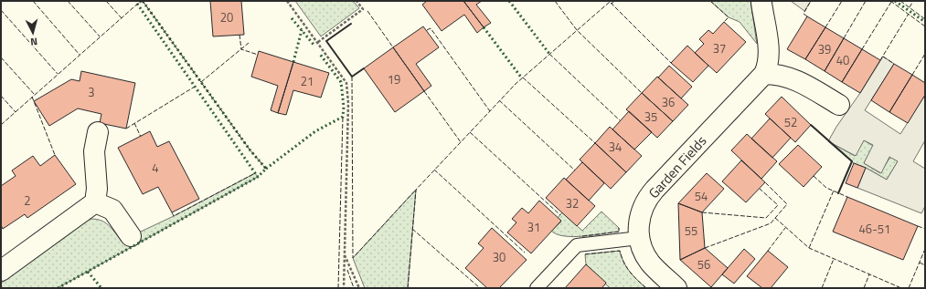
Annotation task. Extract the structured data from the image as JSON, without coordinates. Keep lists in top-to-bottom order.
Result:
{
  "streets": {
    "street": ["Garden Fields"]
  },
  "house_numbers": [
    "20",
    "37",
    "39",
    "40",
    "19",
    "21",
    "3",
    "36",
    "35",
    "52",
    "34",
    "4",
    "54",
    "2",
    "32",
    "31",
    "46-51",
    "55",
    "30",
    "56"
  ],
  "north": "bottom"
}
